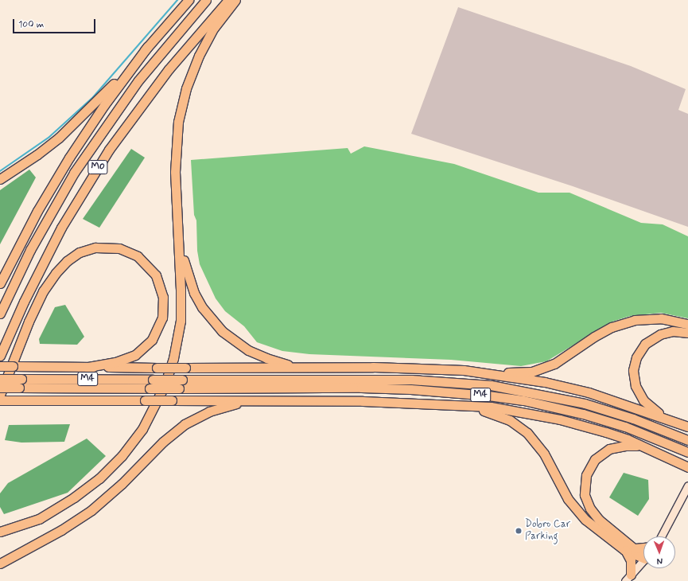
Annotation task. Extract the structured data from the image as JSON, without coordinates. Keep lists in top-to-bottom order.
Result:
{
  "streets": {
    "highway": ["M0", "M4"]
  },
  "places": ["Dobro Car Parking"],
  "scale_bar": "100 m",
  "north": "bottom"
}
